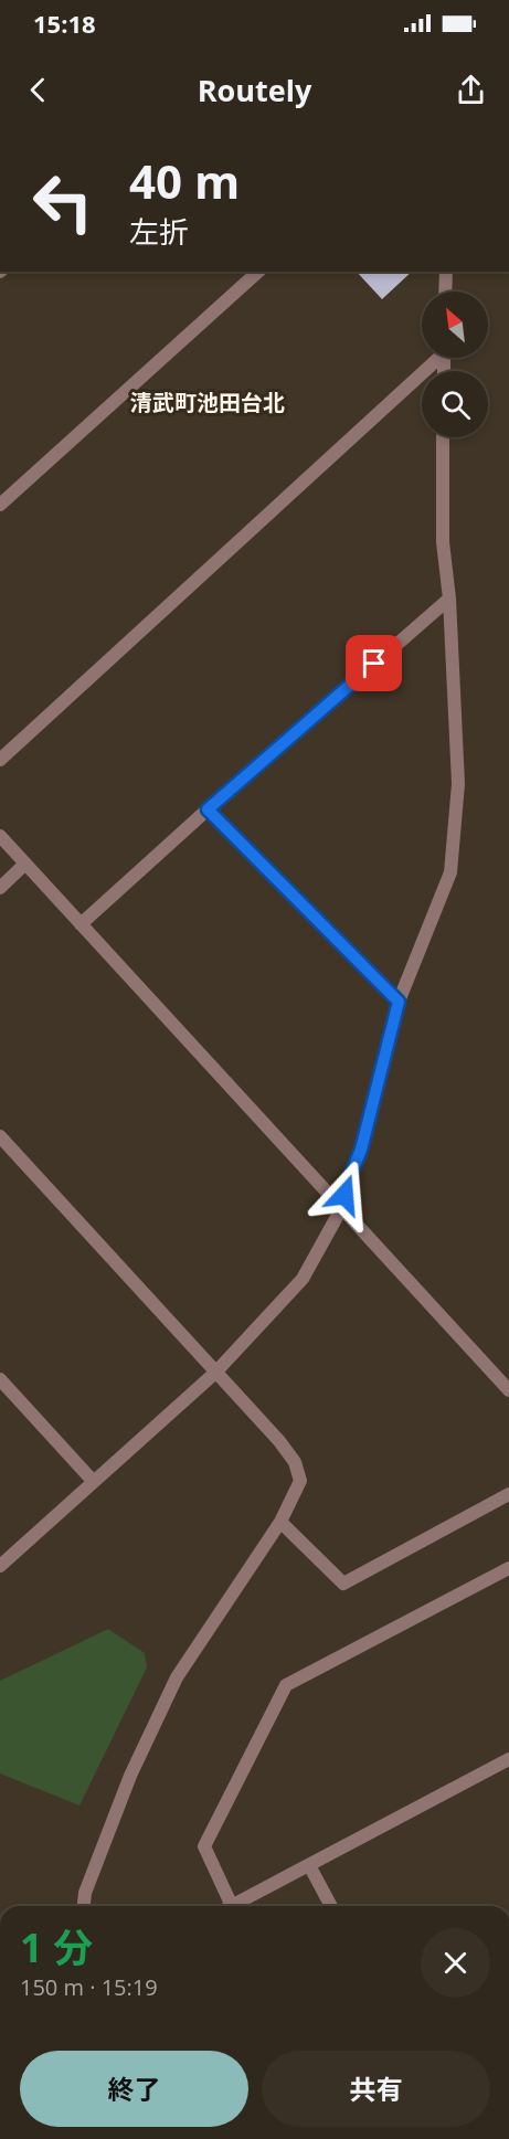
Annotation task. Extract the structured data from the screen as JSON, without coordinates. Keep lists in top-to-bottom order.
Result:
{
  "districts": ["清武町池田台北"],
  "north": "top left",
  "page": {
    "status": "15:18",
    "header": "Routely",
    "turn": ["40 m", "左折"],
    "heading": ["1 分", "150 m · 15:19"],
    "buttons": ["終了", "共有"]
  }
}
